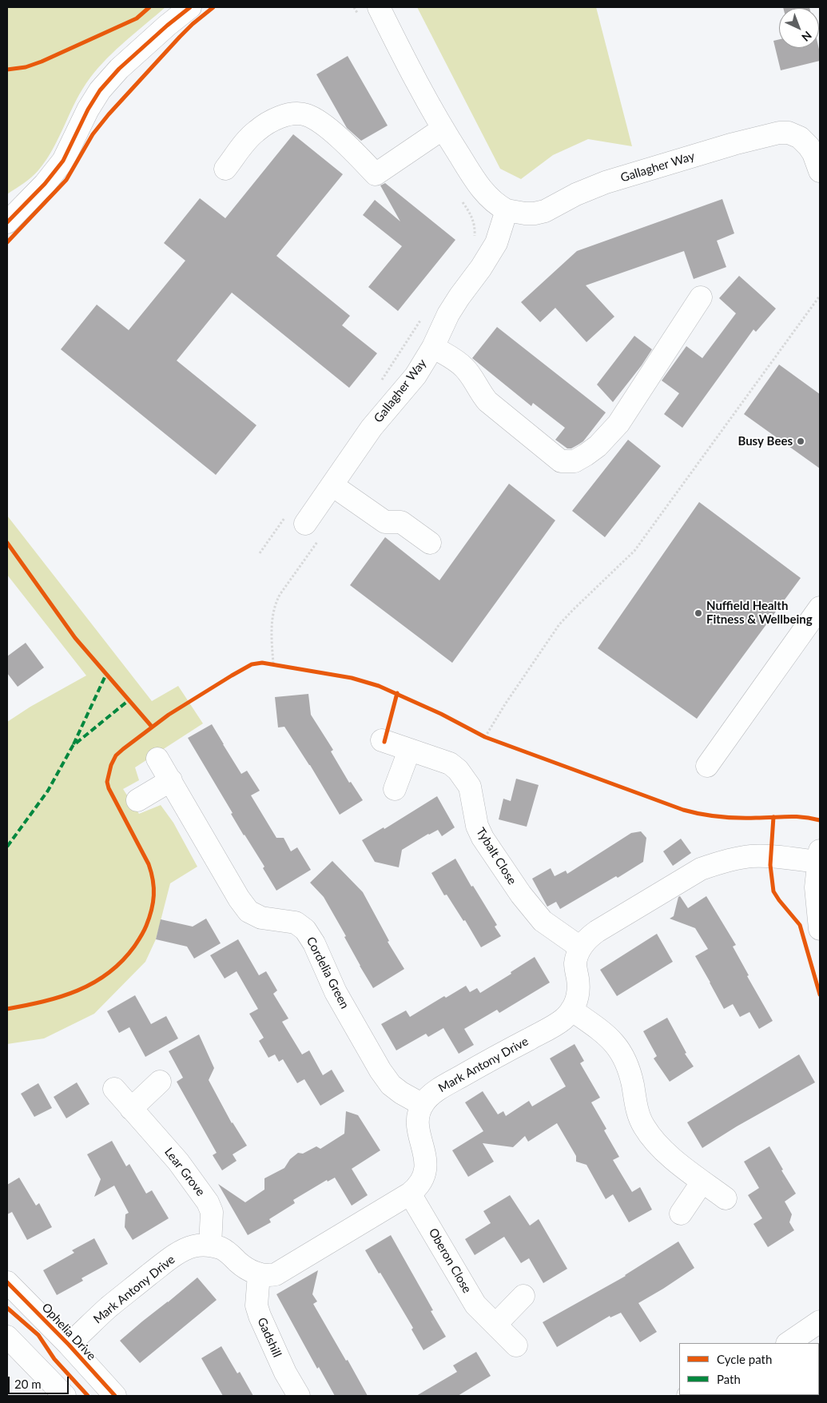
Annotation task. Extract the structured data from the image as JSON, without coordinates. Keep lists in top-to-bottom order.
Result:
{
  "streets": {
    "street": [
      "Gallagher Way",
      "Tybalt Close",
      "Cordelia Green",
      "Mark Antony Drive",
      "Lear Grove",
      "Oberon Close",
      "Ophelia Drive",
      "Gadshill"
    ]
  },
  "crossings": [
    ["Tybalt Close", "Mark Antony Drive"],
    ["Cordelia Green", "Mark Antony Drive"],
    ["Mark Antony Drive", "Lear Grove"],
    ["Mark Antony Drive", "Ophelia Drive"],
    ["Mark Antony Drive", "Gadshill"]
  ],
  "places": ["Busy Bees", "Nuffield Health Fitness & Wellbeing"],
  "legend": ["Cycle path", "Path"],
  "scale_bar": "20 m",
  "north": "bottom right"
}
